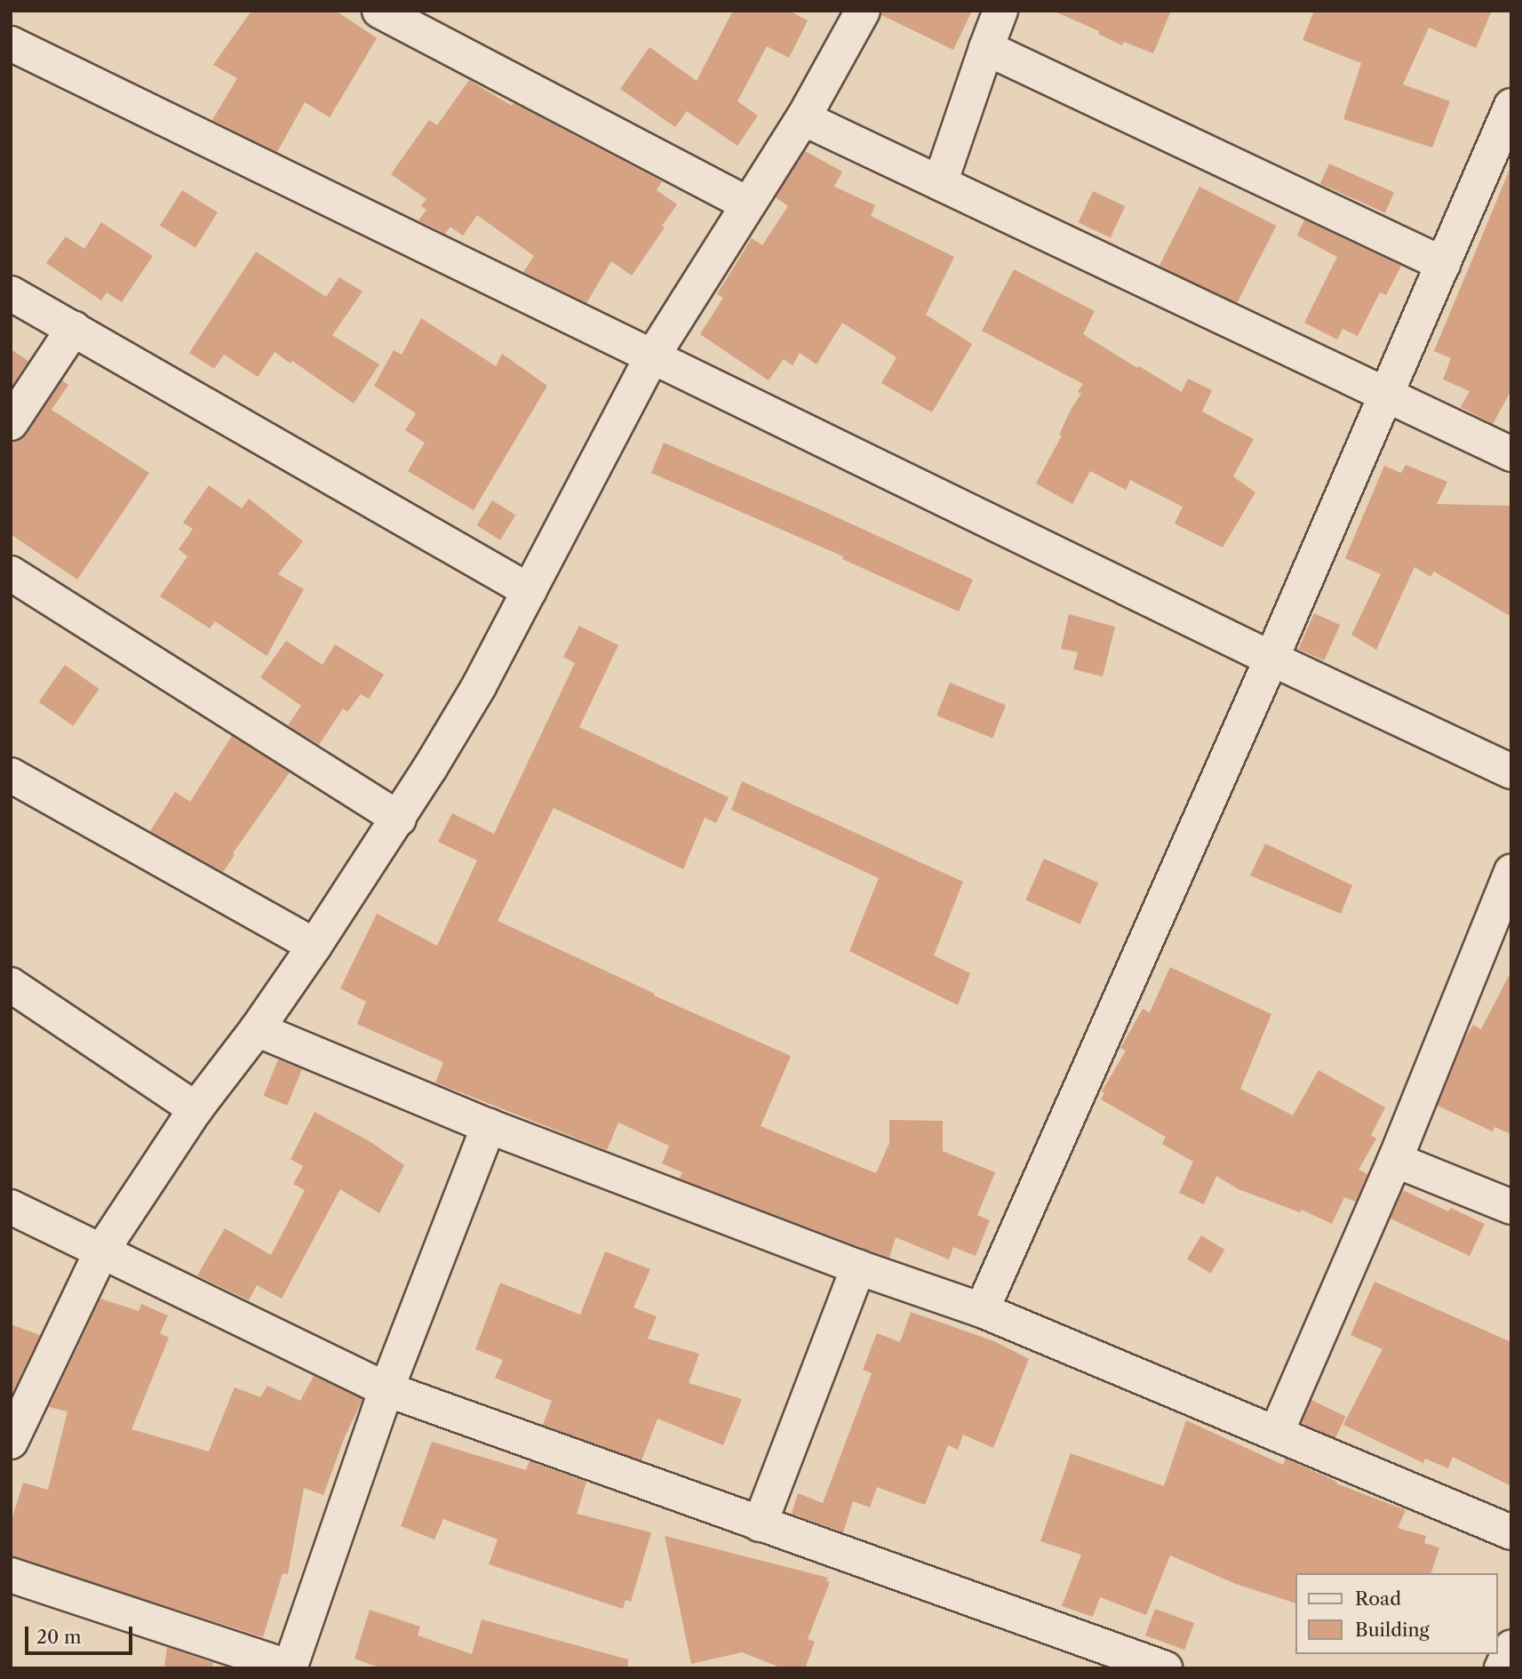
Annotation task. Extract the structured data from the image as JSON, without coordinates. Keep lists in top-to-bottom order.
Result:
{
  "legend": ["Road", "Building"],
  "scale_bar": "20 m"
}
